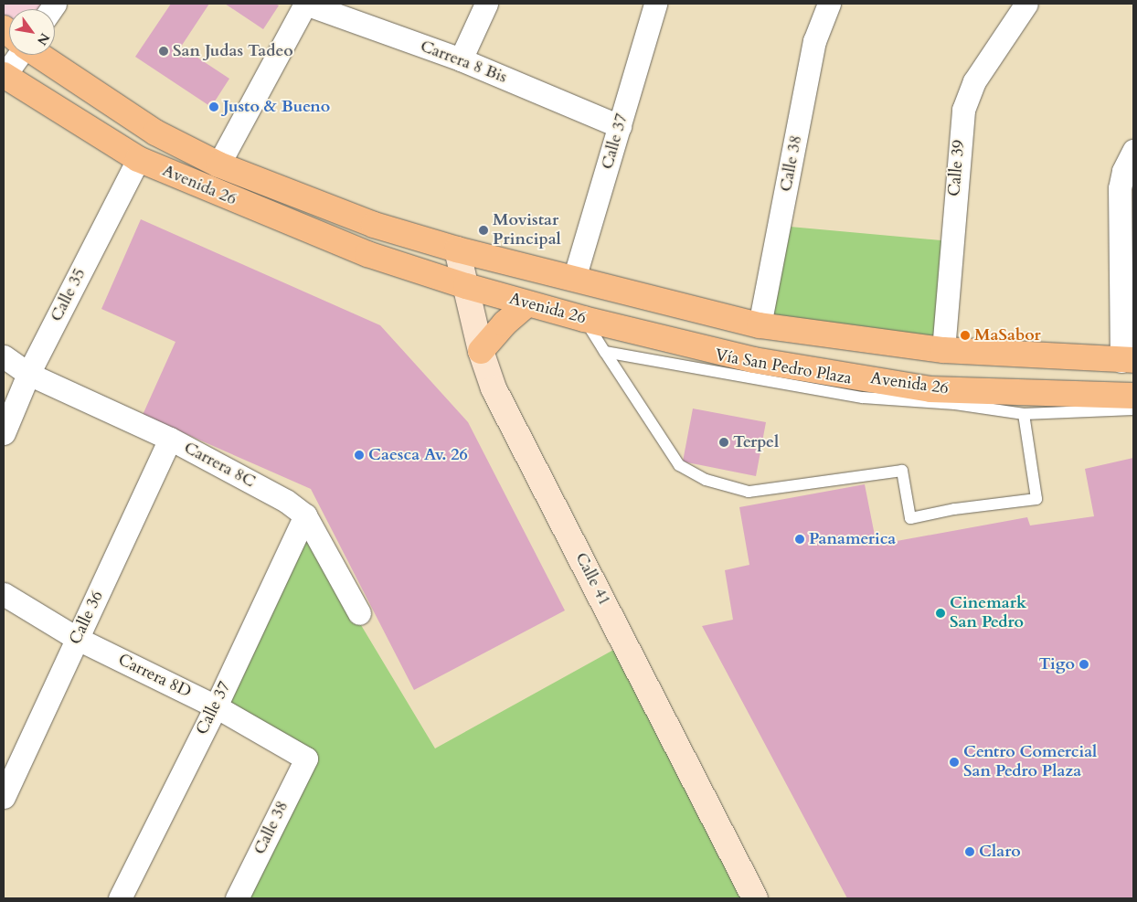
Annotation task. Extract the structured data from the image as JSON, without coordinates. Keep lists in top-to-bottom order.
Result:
{
  "streets": {
    "main road": ["Avenida 26"],
    "street": [
      "Carrera 8 Bis",
      "Calle 37",
      "Calle 38",
      "Calle 39",
      "Calle 35",
      "Carrera 8C",
      "Calle 41",
      "Calle 36",
      "Carrera 8D"
    ],
    "lane": ["Vía San Pedro Plaza"]
  },
  "crossings": [
    ["Carrera 8 Bis", "Calle 37"],
    ["Calle 37", "Avenida 26"],
    ["Calle 37", "Carrera 8C"],
    ["Calle 37", "Carrera 8D"],
    ["Calle 38", "Avenida 26"],
    ["Calle 38", "Carrera 8D"],
    ["Calle 39", "Avenida 26"],
    ["Avenida 26", "Calle 35"],
    ["Avenida 26", "Calle 41"],
    ["Calle 35", "Carrera 8C"],
    ["Carrera 8C", "Calle 36"],
    ["Calle 36", "Carrera 8D"]
  ],
  "places": [
    "San Judas Tadeo",
    "Justo & Bueno",
    "Movistar Principal",
    "MaSabor",
    "Terpel",
    "Caesca Av. 26",
    "Panamerica",
    "Cinemark San Pedro",
    "Tigo",
    "Centro Comercial San Pedro Plaza",
    "Claro"
  ],
  "north": "bottom right"
}
